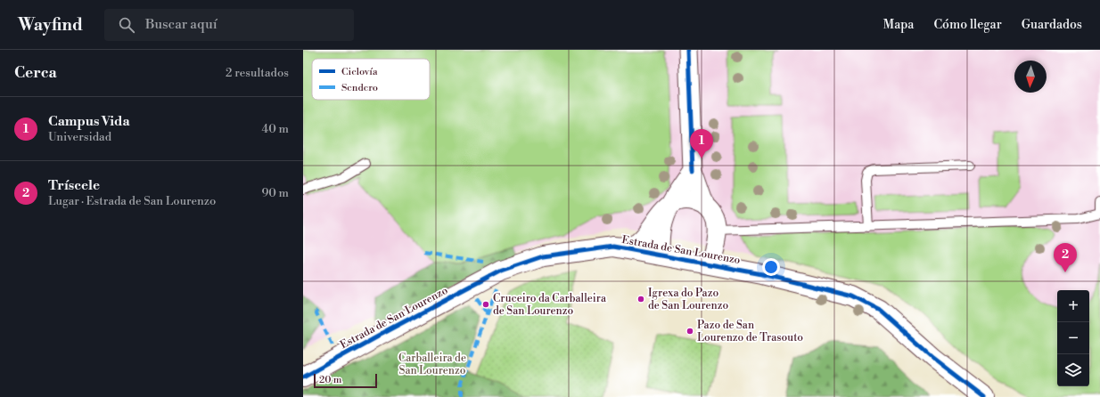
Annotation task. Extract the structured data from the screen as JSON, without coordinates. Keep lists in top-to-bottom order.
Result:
{
  "streets": {
    "street": ["Estrada de San Lourenzo"]
  },
  "parks": ["Carballeira de San Lourenzo"],
  "places": ["Igrexa do Pazo de San Lourenzo", "Cruceiro da Carballeira de San Lourenzo", "Pazo de San Lourenzo de Trasouto"],
  "legend": ["Ciclovía", "Sendero"],
  "scale_bar": "20 m",
  "north": "bottom",
  "page": {
    "header": "Wayfind",
    "search": "Buscar aquí",
    "nav": ["Mapa", "Cómo llegar", "Guardados"],
    "heading": ["Cerca", "2 resultados"],
    "list": [
      {
        "mark": "1",
        "name": "Campus Vida",
        "note": "Universidad",
        "value": "40 m"
      },
      {
        "mark": "2",
        "name": "Tríscele",
        "note": "Lugar · Estrada de San Lourenzo",
        "value": "90 m"
      }
    ],
    "pins": ["1", "2"],
    "map_buttons": ["+", "−"],
    "scale": "20 m"
  }
}
